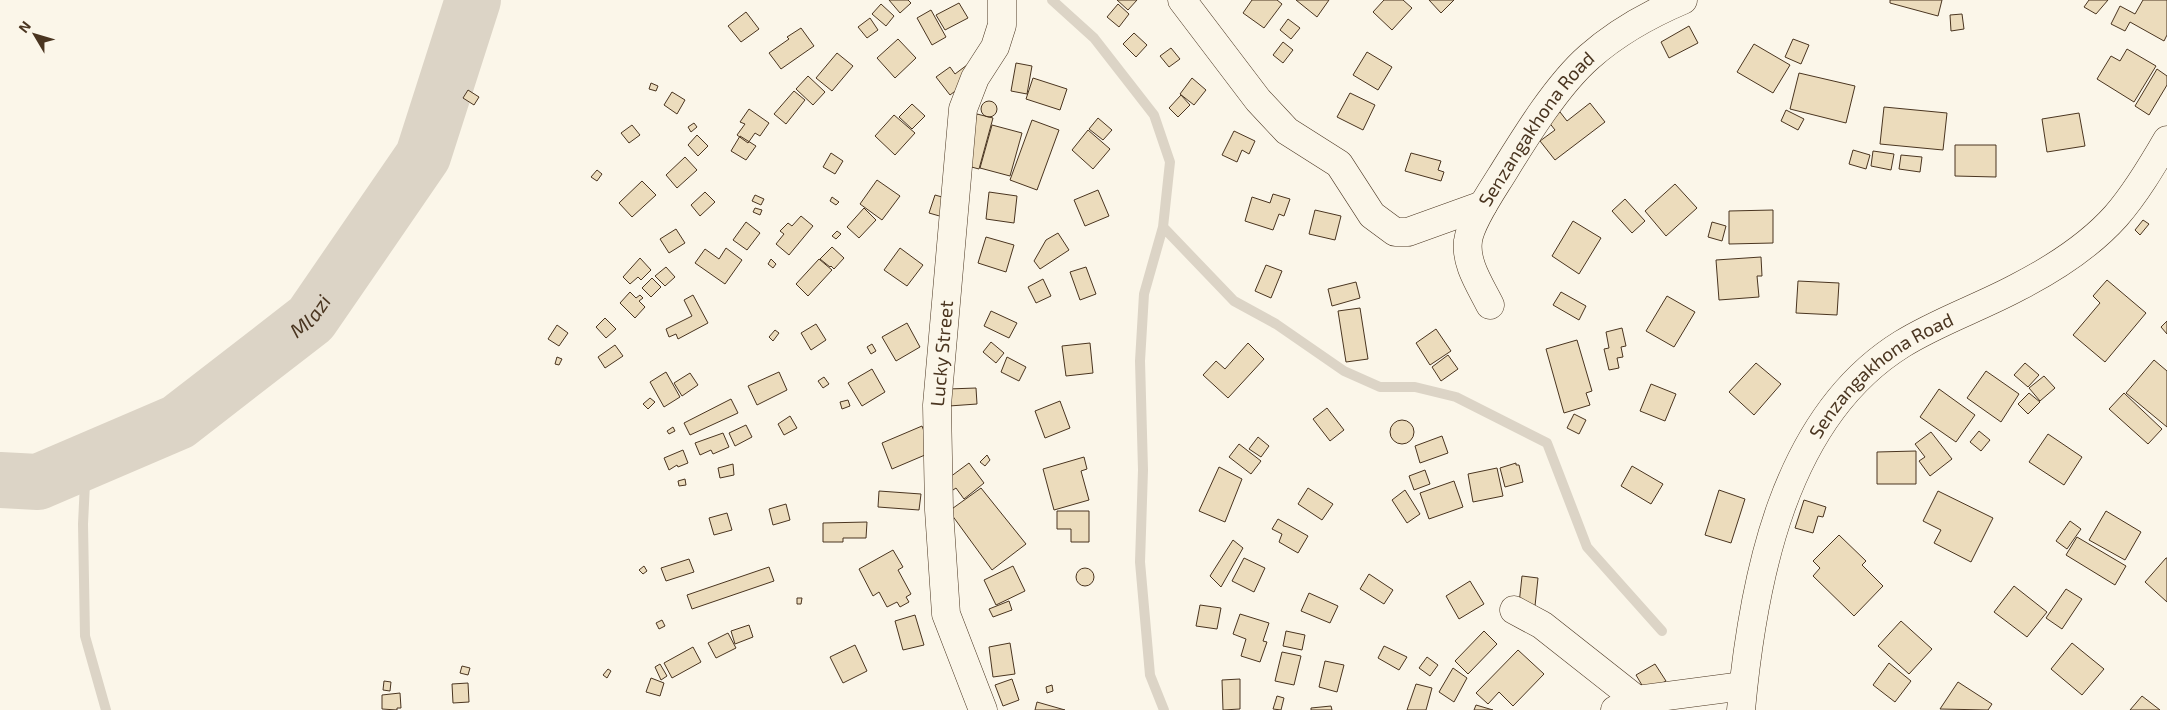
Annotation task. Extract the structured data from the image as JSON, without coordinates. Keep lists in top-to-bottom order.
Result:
{
  "streets": {
    "street": ["Senzangakhona Road", "Lucky Street"]
  },
  "water": ["Mlazi"],
  "north": "top left"
}
